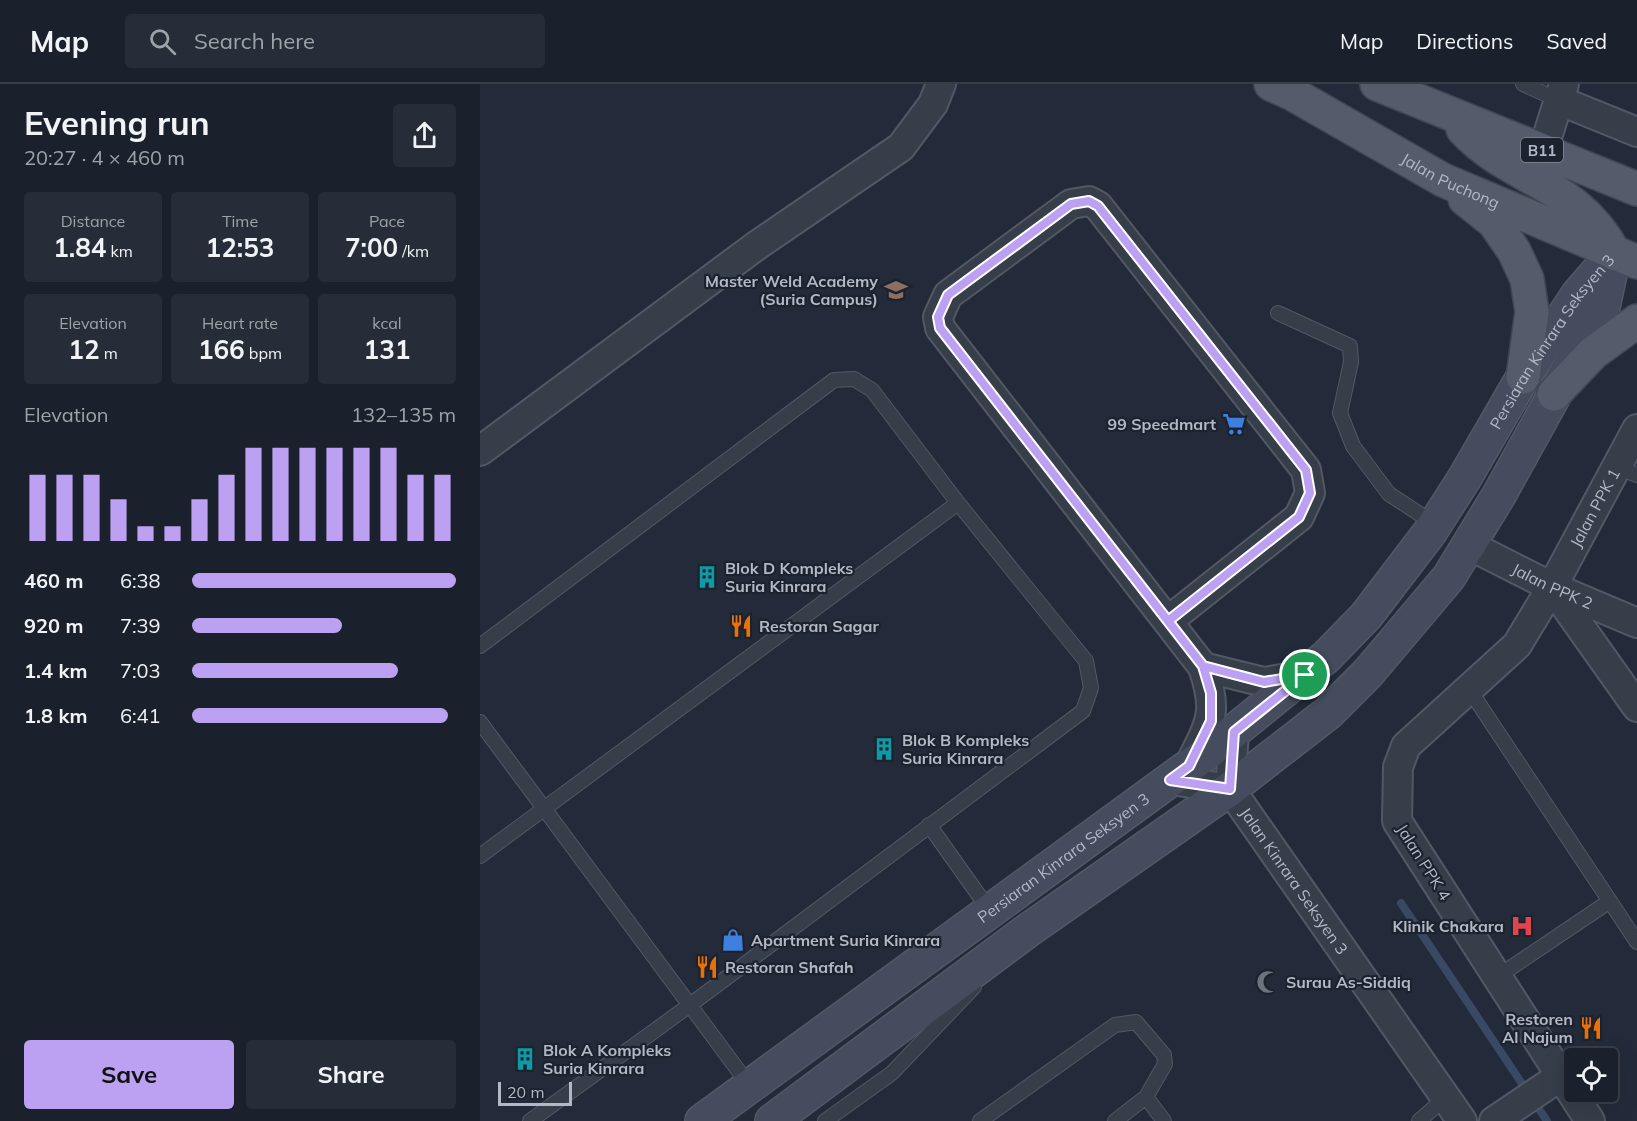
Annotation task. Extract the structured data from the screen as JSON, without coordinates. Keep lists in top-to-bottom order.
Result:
{
  "streets": {
    "main road": ["B11", "Jalan Puchong", "Persiaran Kinrara Seksyen 3"],
    "street": [
      "Jalan PPK 1",
      "Jalan PPK 2",
      "Jalan PPK 4",
      "Jalan Kinrara Seksyen 3"
    ]
  },
  "crossings": [
    ["Jalan Puchong", "Persiaran Kinrara Seksyen 3"],
    ["Persiaran Kinrara Seksyen 3", "Jalan PPK 2"],
    ["Persiaran Kinrara Seksyen 3", "Jalan Kinrara Seksyen 3"],
    ["Jalan PPK 1", "Jalan PPK 2"],
    ["Jalan PPK 1", "Jalan PPK 4"],
    ["Jalan PPK 2", "Jalan PPK 4"]
  ],
  "places": {
    "school or university": ["Master Weld Academy (Suria Campus)"],
    "supermarket": ["99 Speedmart"],
    "building": ["Blok D Kompleks Suria Kinrara", "Blok B Kompleks Suria Kinrara", "Blok A Kompleks Suria Kinrara"],
    "restaurant": ["Restoran Sagar", "Restoran Shafah", "Restoren Al Najum"],
    "hospital": ["Klinik Chakara"],
    "shop": ["Apartment Suria Kinrara"],
    "mosque": ["Surau As-Siddiq"]
  },
  "scale_bar": "20 m",
  "page": {
    "header": "Map",
    "search": "Search here",
    "nav": ["Map", "Directions", "Saved"],
    "heading": ["Evening run", "20:27 · 4 × 460 m"],
    "stats": [
      ["Distance", "1.84 km"],
      ["Time", "12:53"],
      ["Pace", "7:00 /km"],
      ["Elevation", "12 m"],
      ["Heart rate", "166 bpm"],
      ["kcal", "131"]
    ],
    "chart": ["Elevation", "132–135 m"],
    "list": [
      {
        "name": "460 m",
        "note": "6:38"
      },
      {
        "name": "920 m",
        "note": "7:39"
      },
      {
        "name": "1.4 km",
        "note": "7:03"
      },
      {
        "name": "1.8 km",
        "note": "6:41"
      }
    ],
    "buttons": ["Save", "Share"],
    "scale": "20 m"
  }
}
